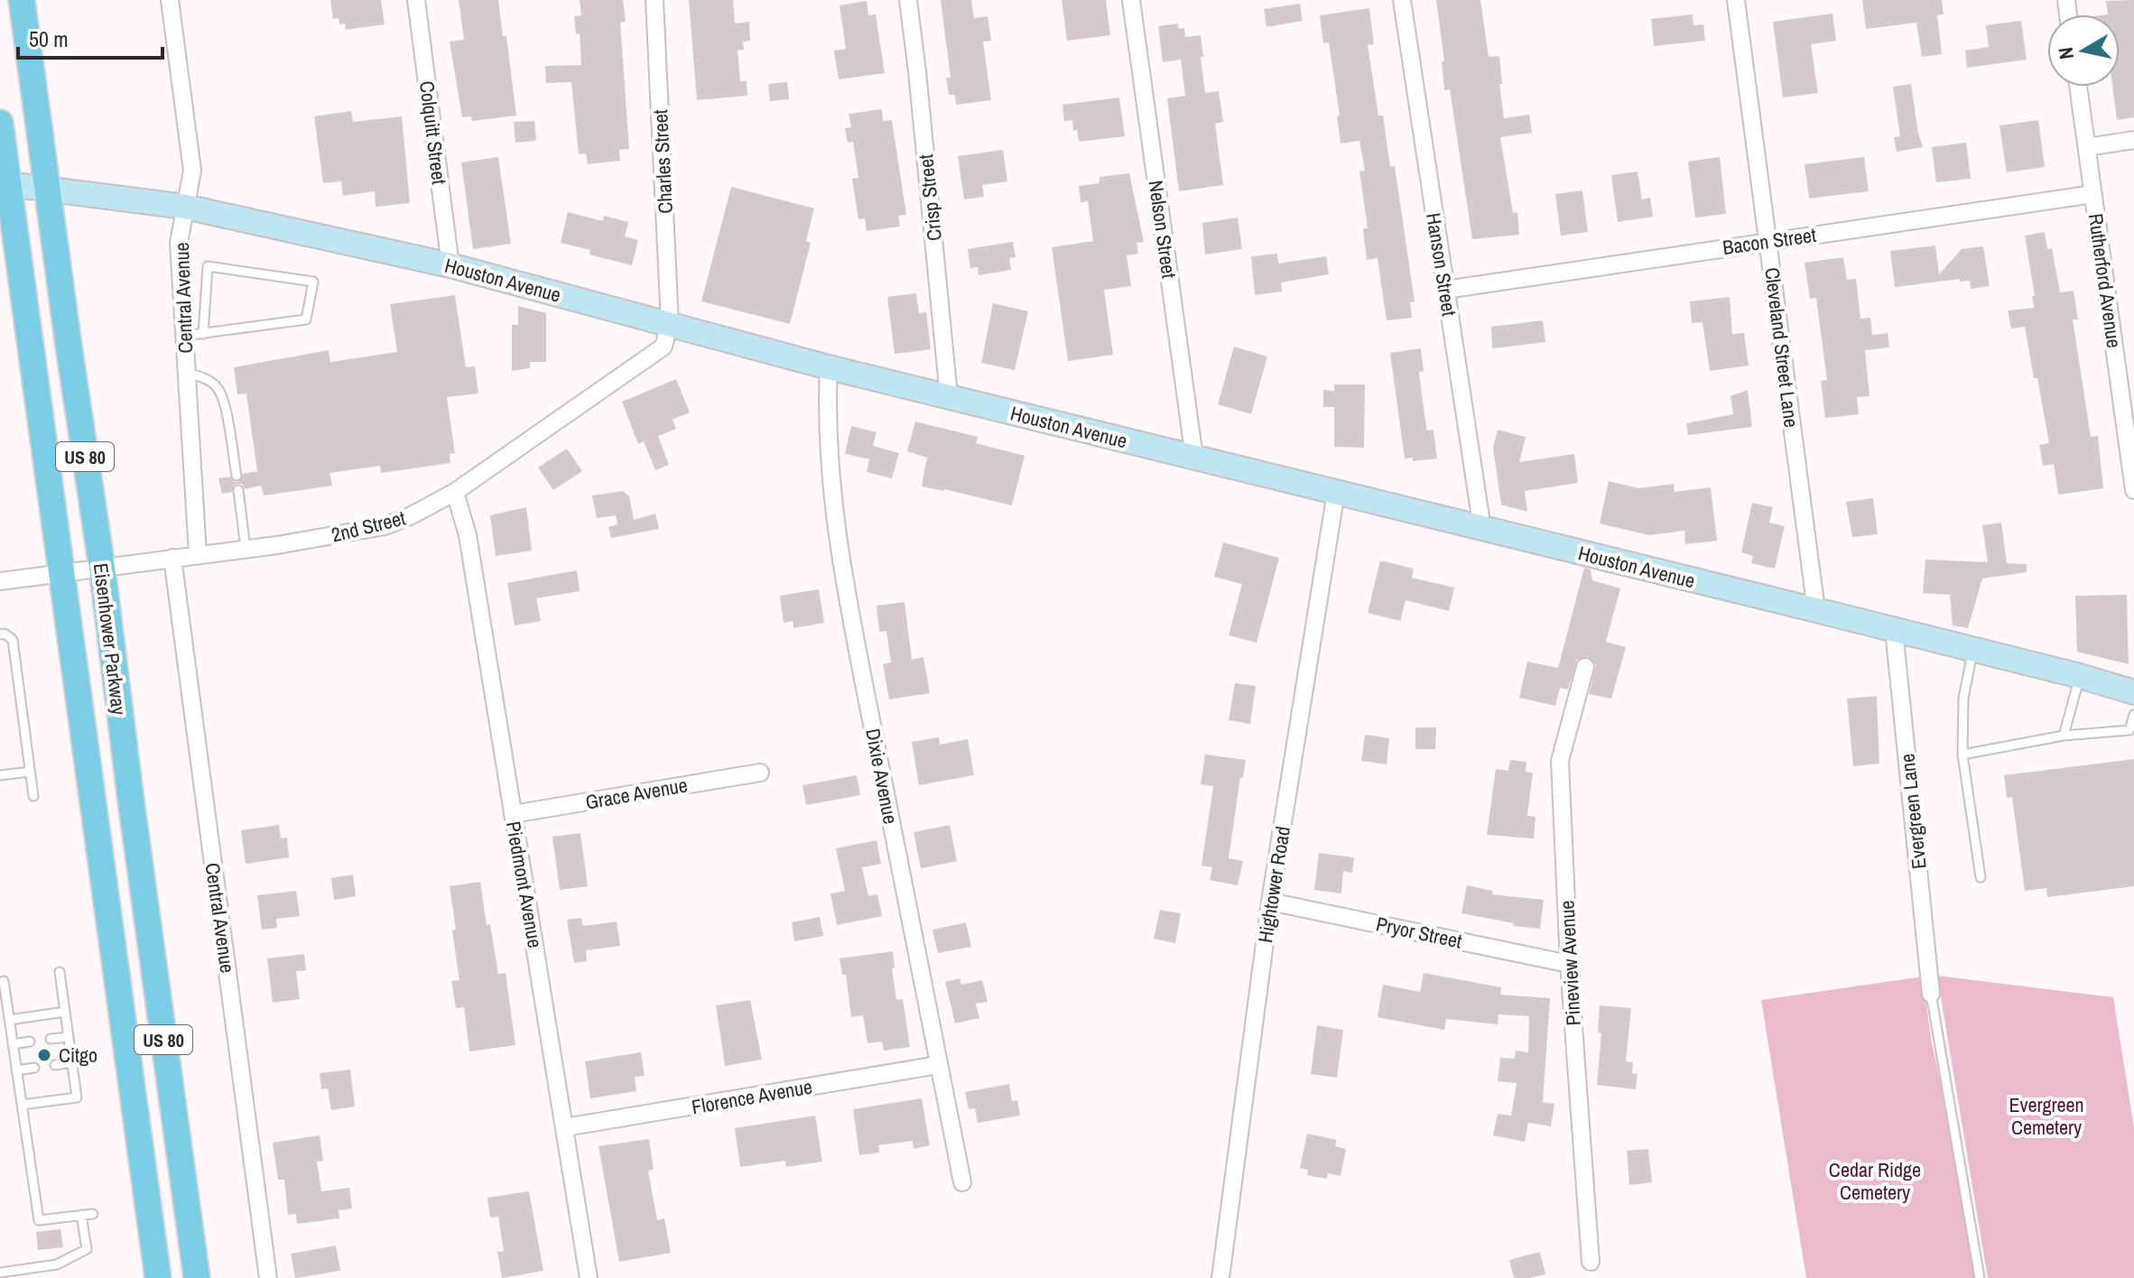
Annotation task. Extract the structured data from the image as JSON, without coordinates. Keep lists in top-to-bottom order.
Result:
{
  "streets": {
    "main road": ["US 80", "Eisenhower Parkway"],
    "street": [
      "Colquitt Street",
      "Charles Street",
      "Crisp Street",
      "Nelson Street",
      "Bacon Street",
      "Hanson Street",
      "Houston Avenue",
      "Rutherford Avenue",
      "Central Avenue",
      "Cleveland Street Lane",
      "2nd Street",
      "Dixie Avenue",
      "Grace Avenue",
      "Evergreen Lane",
      "Piedmont Avenue",
      "Hightower Road",
      "Pryor Street",
      "Pineview Avenue",
      "Florence Avenue"
    ]
  },
  "crossings": [
    ["Colquitt Street", "Houston Avenue"],
    ["Charles Street", "Houston Avenue"],
    ["Charles Street", "2nd Street"],
    ["Crisp Street", "Houston Avenue"],
    ["Nelson Street", "Houston Avenue"],
    ["Bacon Street", "Hanson Street"],
    ["Bacon Street", "Rutherford Avenue"],
    ["Bacon Street", "Cleveland Street Lane"],
    ["Hanson Street", "Houston Avenue"],
    ["Houston Avenue", "Central Avenue"],
    ["Houston Avenue", "Cleveland Street Lane"],
    ["Houston Avenue", "2nd Street"],
    ["Houston Avenue", "Eisenhower Parkway"],
    ["Houston Avenue", "Dixie Avenue"],
    ["Houston Avenue", "Evergreen Lane"],
    ["Houston Avenue", "Hightower Road"],
    ["Central Avenue", "2nd Street"],
    ["2nd Street", "Eisenhower Parkway"],
    ["2nd Street", "Piedmont Avenue"],
    ["Dixie Avenue", "Florence Avenue"],
    ["Grace Avenue", "Piedmont Avenue"],
    ["Piedmont Avenue", "Florence Avenue"],
    ["Hightower Road", "Pryor Street"],
    ["Pryor Street", "Pineview Avenue"]
  ],
  "parks": ["Evergreen Cemetery", "Cedar Ridge Cemetery"],
  "places": ["Citgo"],
  "scale_bar": "50 m",
  "north": "left"
}
